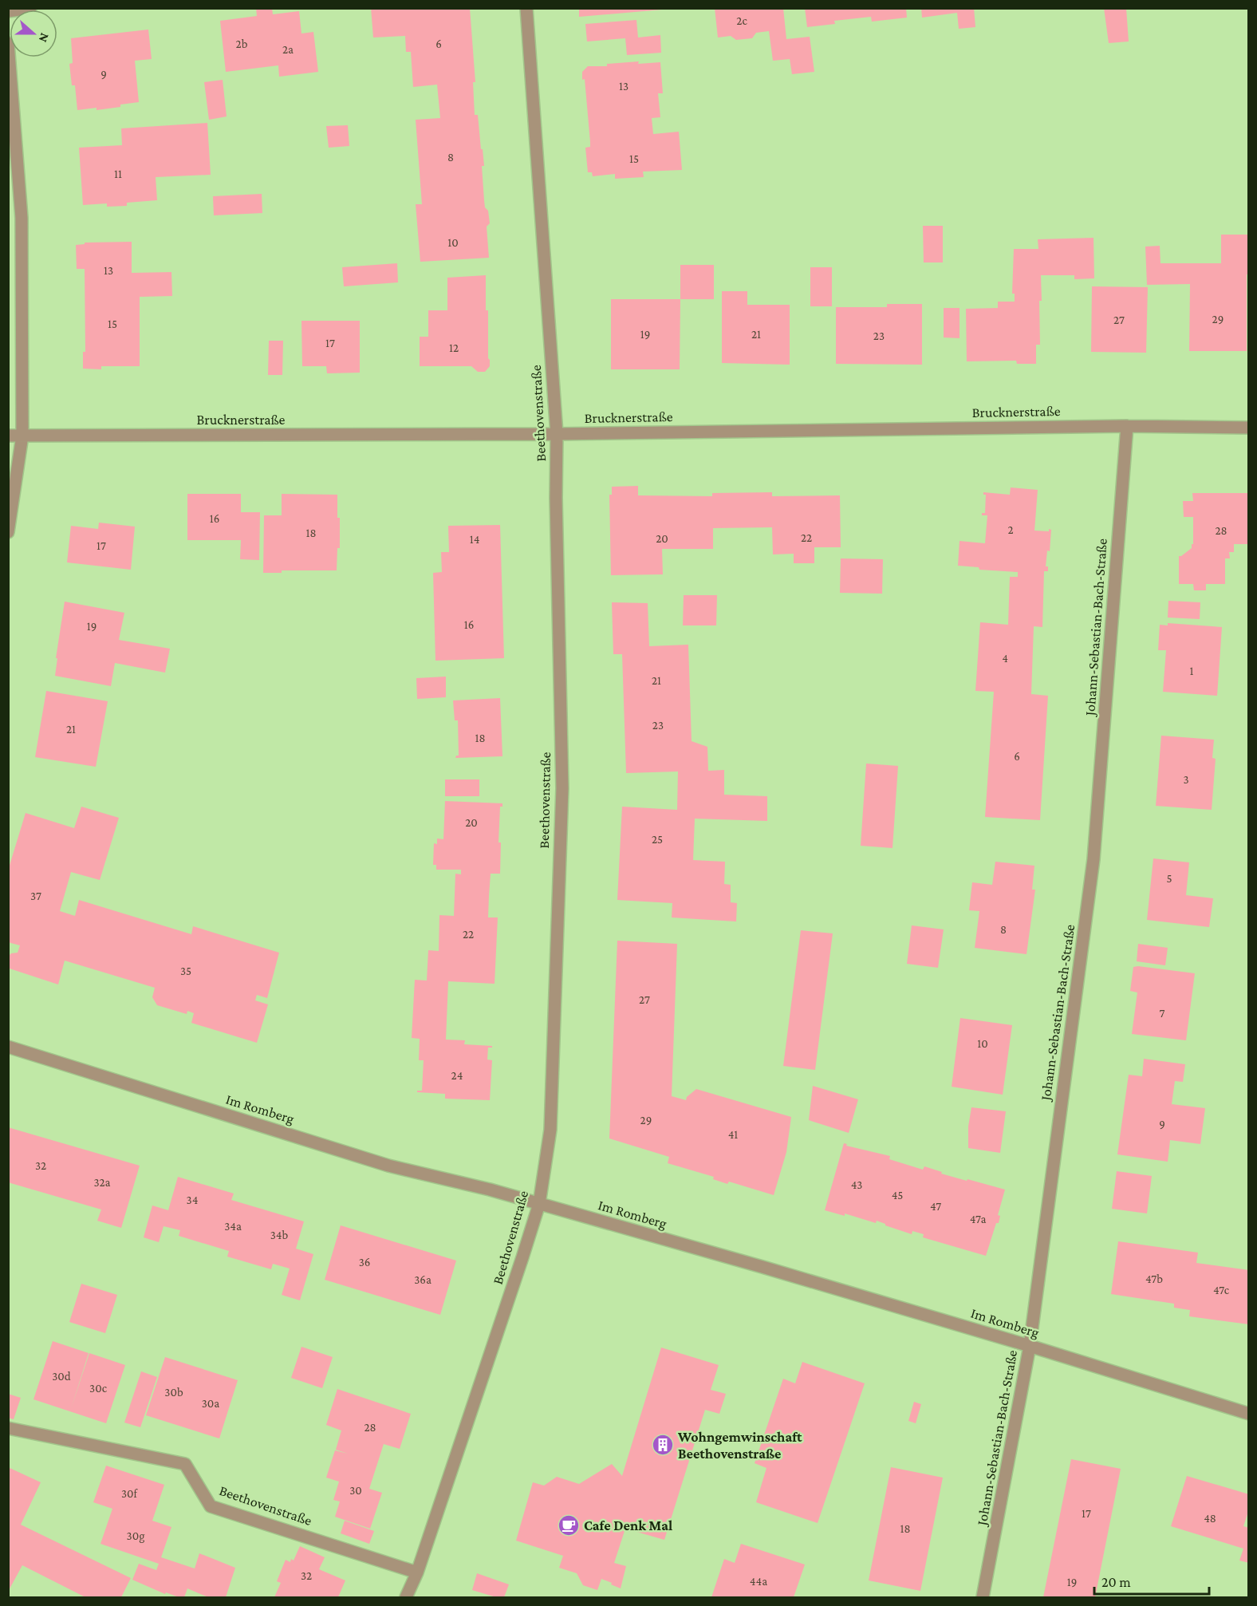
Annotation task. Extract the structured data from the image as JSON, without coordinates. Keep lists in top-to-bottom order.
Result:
{
  "streets": {
    "street": [
      "Brucknerstraße",
      "Beethovenstraße",
      "Johann-Sebastian-Bach-Straße",
      "Im Romberg"
    ]
  },
  "crossings": [
    ["Brucknerstraße", "Beethovenstraße"],
    ["Brucknerstraße", "Johann-Sebastian-Bach-Straße"],
    ["Beethovenstraße", "Im Romberg"],
    ["Johann-Sebastian-Bach-Straße", "Im Romberg"]
  ],
  "places": {
    "building": ["Wohngemwinschaft Beethovenstraße"],
    "cafe": ["Cafe Denk Mal"]
  },
  "house_numbers": [
    "2c",
    "2b",
    "6",
    "2a",
    "9",
    "13",
    "8",
    "15",
    "11",
    "10",
    "13",
    "29",
    "27",
    "15",
    "19",
    "21",
    "23",
    "17",
    "12",
    "16",
    "2",
    "28",
    "18",
    "22",
    "20",
    "14",
    "17",
    "16",
    "19",
    "4",
    "1",
    "21",
    "23",
    "21",
    "18",
    "6",
    "3",
    "20",
    "25",
    "5",
    "37",
    "8",
    "22",
    "35",
    "27",
    "7",
    "10",
    "24",
    "29",
    "9",
    "41",
    "32",
    "32a",
    "43",
    "45",
    "34",
    "47",
    "47a",
    "34a",
    "34b",
    "36",
    "47b",
    "36a",
    "47c",
    "30d",
    "30c",
    "30b",
    "30a",
    "28",
    "30",
    "30f",
    "17",
    "48",
    "18",
    "30g",
    "32",
    "44a",
    "19"
  ],
  "scale_bar": "20 m",
  "north": "right"
}
